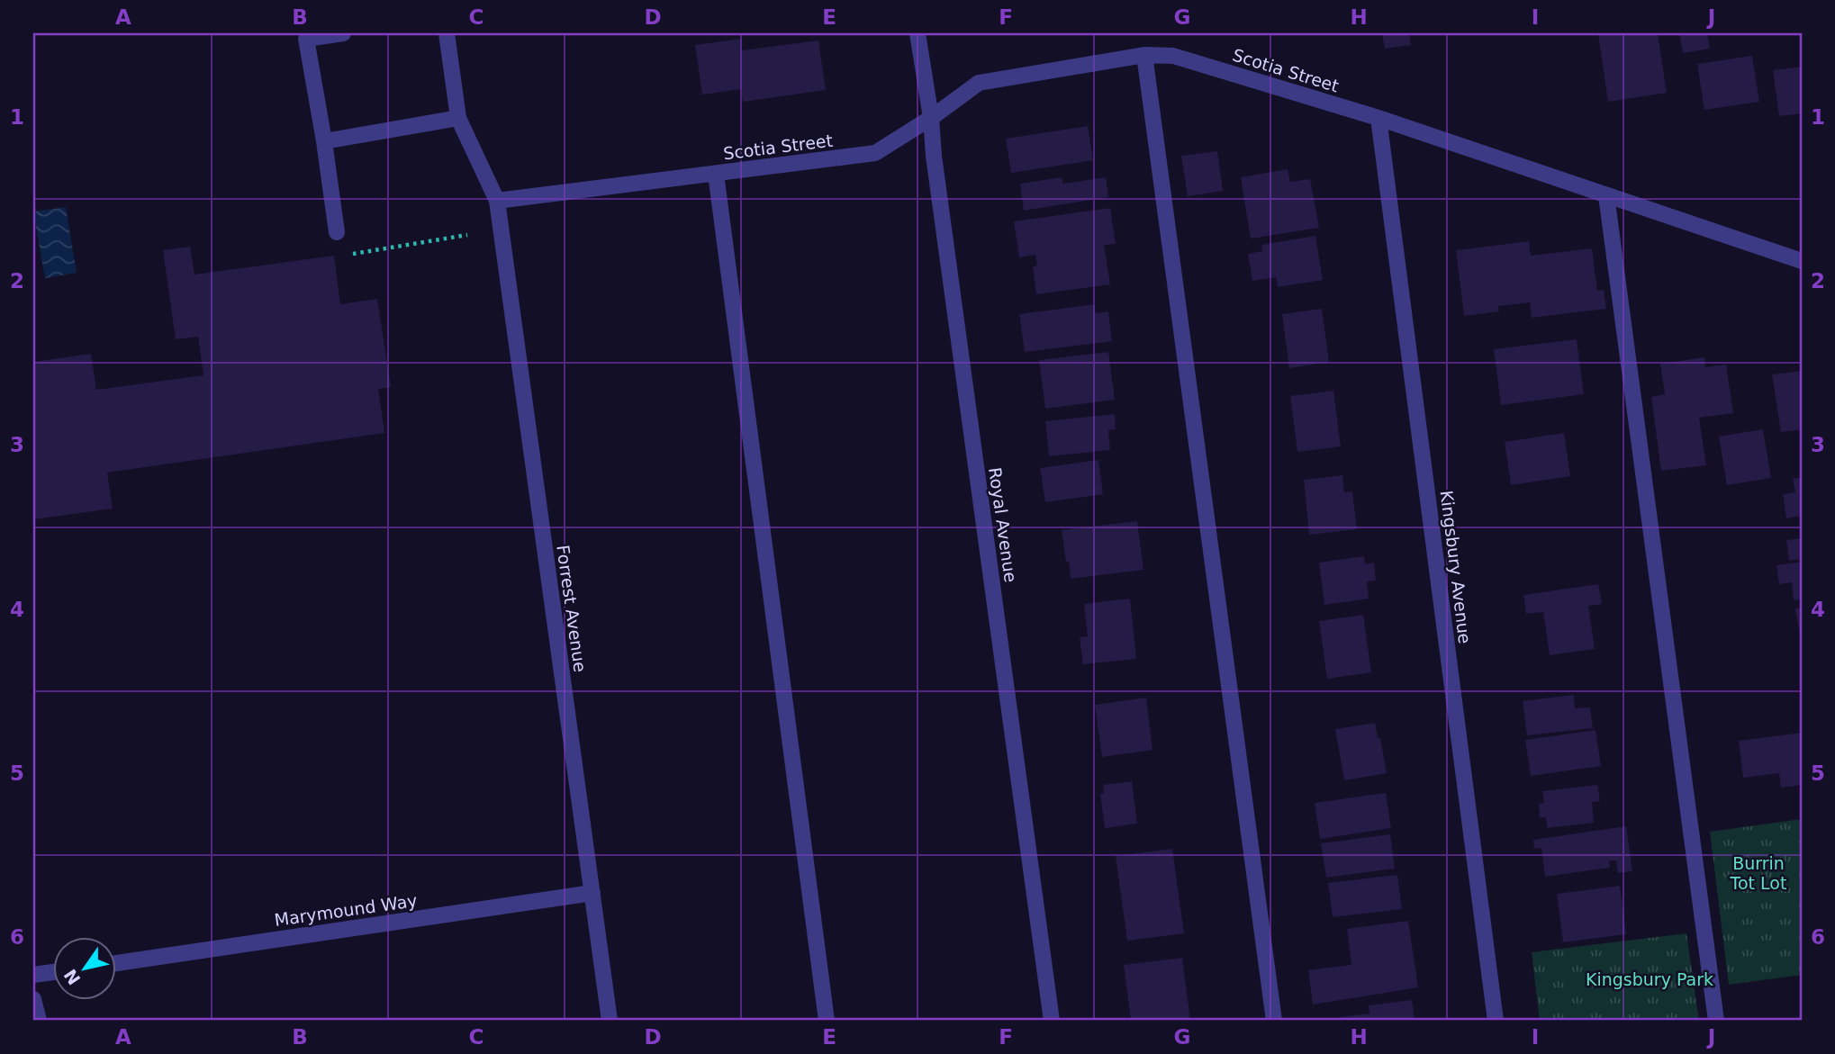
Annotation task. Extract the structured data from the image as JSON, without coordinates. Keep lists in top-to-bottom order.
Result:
{
  "streets": {
    "street": [
      "Scotia Street",
      "Royal Avenue",
      "Kingsbury Avenue",
      "Forrest Avenue",
      "Marymound Way"
    ]
  },
  "crossings": [
    ["Scotia Street", "Royal Avenue"],
    ["Scotia Street", "Kingsbury Avenue"],
    ["Scotia Street", "Forrest Avenue"],
    ["Forrest Avenue", "Marymound Way"]
  ],
  "parks": ["Burrin Tot Lot", "Kingsbury Park"],
  "north": "bottom left",
  "grid": {
    "columns": [
      "A",
      "B",
      "C",
      "D",
      "E",
      "F",
      "G",
      "H",
      "I",
      "J"
    ],
    "rows": [
      "1",
      "2",
      "3",
      "4",
      "5",
      "6"
    ]
  }
}
